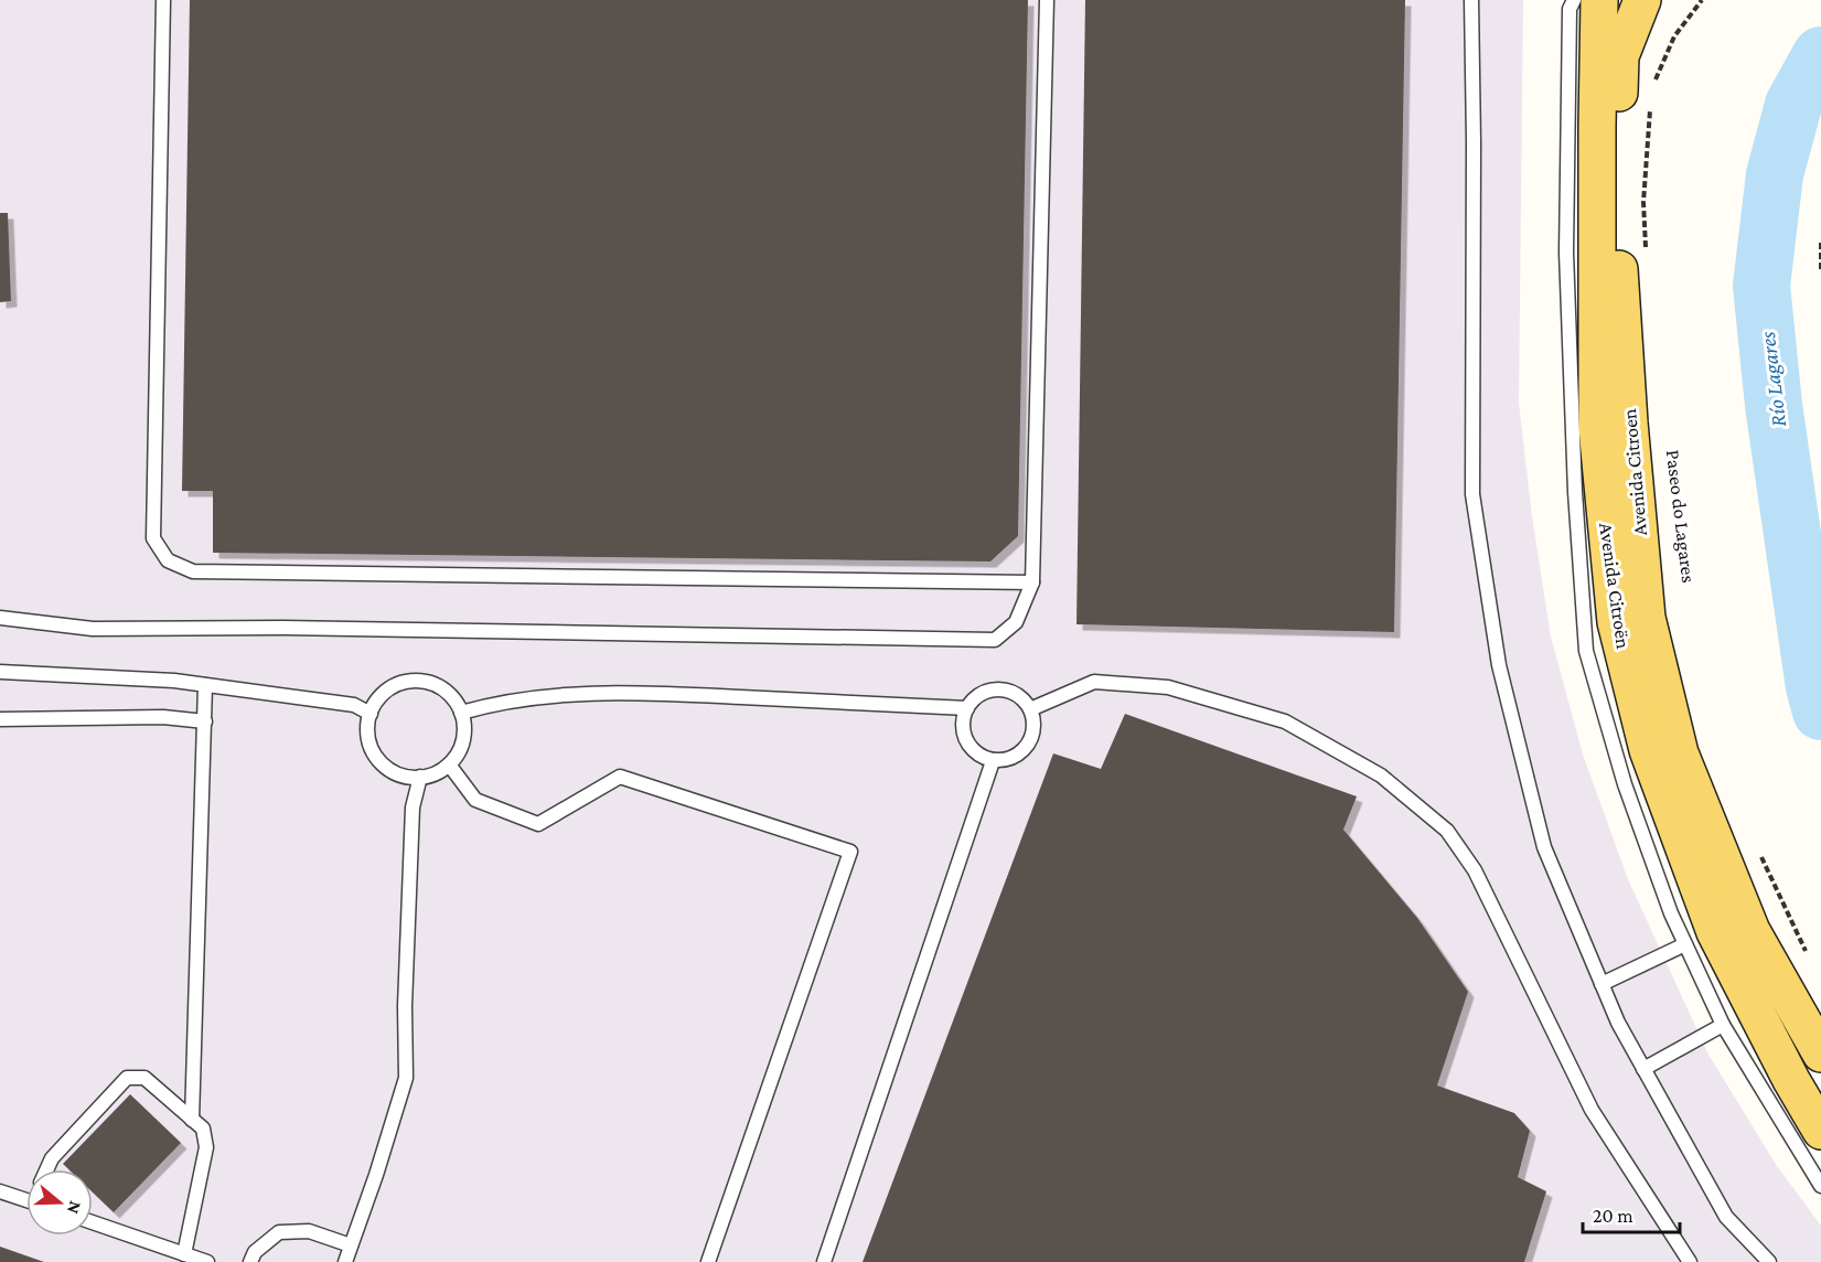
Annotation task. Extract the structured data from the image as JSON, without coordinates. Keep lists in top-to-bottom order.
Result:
{
  "streets": {
    "main road": ["Avenida Citroen", "Avenida Citroën"]
  },
  "water": ["Río Lagares"],
  "scale_bar": "20 m",
  "north": "right"
}
